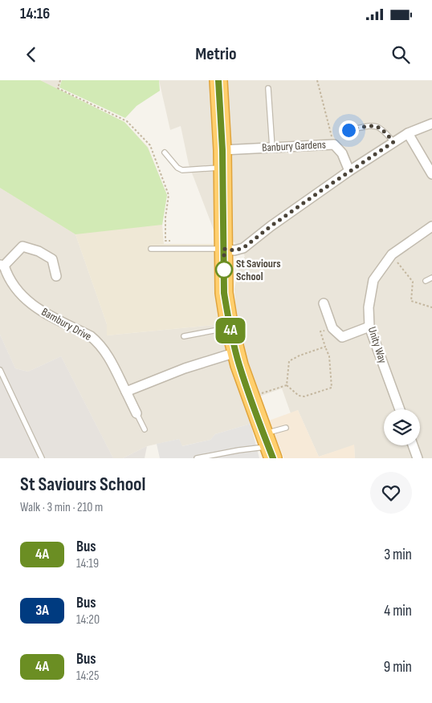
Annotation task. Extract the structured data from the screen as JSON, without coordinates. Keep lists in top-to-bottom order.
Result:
{
  "streets": {
    "street": ["Banbury Gardens", "Bambury Drive", "Unity Way"]
  },
  "places": ["St Saviours School"],
  "lines": ["bus line 4A"],
  "page": {
    "status": "14:16",
    "header": "Metrio",
    "on_map": "4A",
    "heading": ["St Saviours School", "Walk · 3 min · 210 m"],
    "list": [
      {
        "mark": "4A",
        "name": "Bus",
        "note": "14:19",
        "value": "3 min"
      },
      {
        "mark": "3A",
        "name": "Bus",
        "note": "14:20",
        "value": "4 min"
      },
      {
        "mark": "4A",
        "name": "Bus",
        "note": "14:25",
        "value": "9 min"
      }
    ]
  }
}
